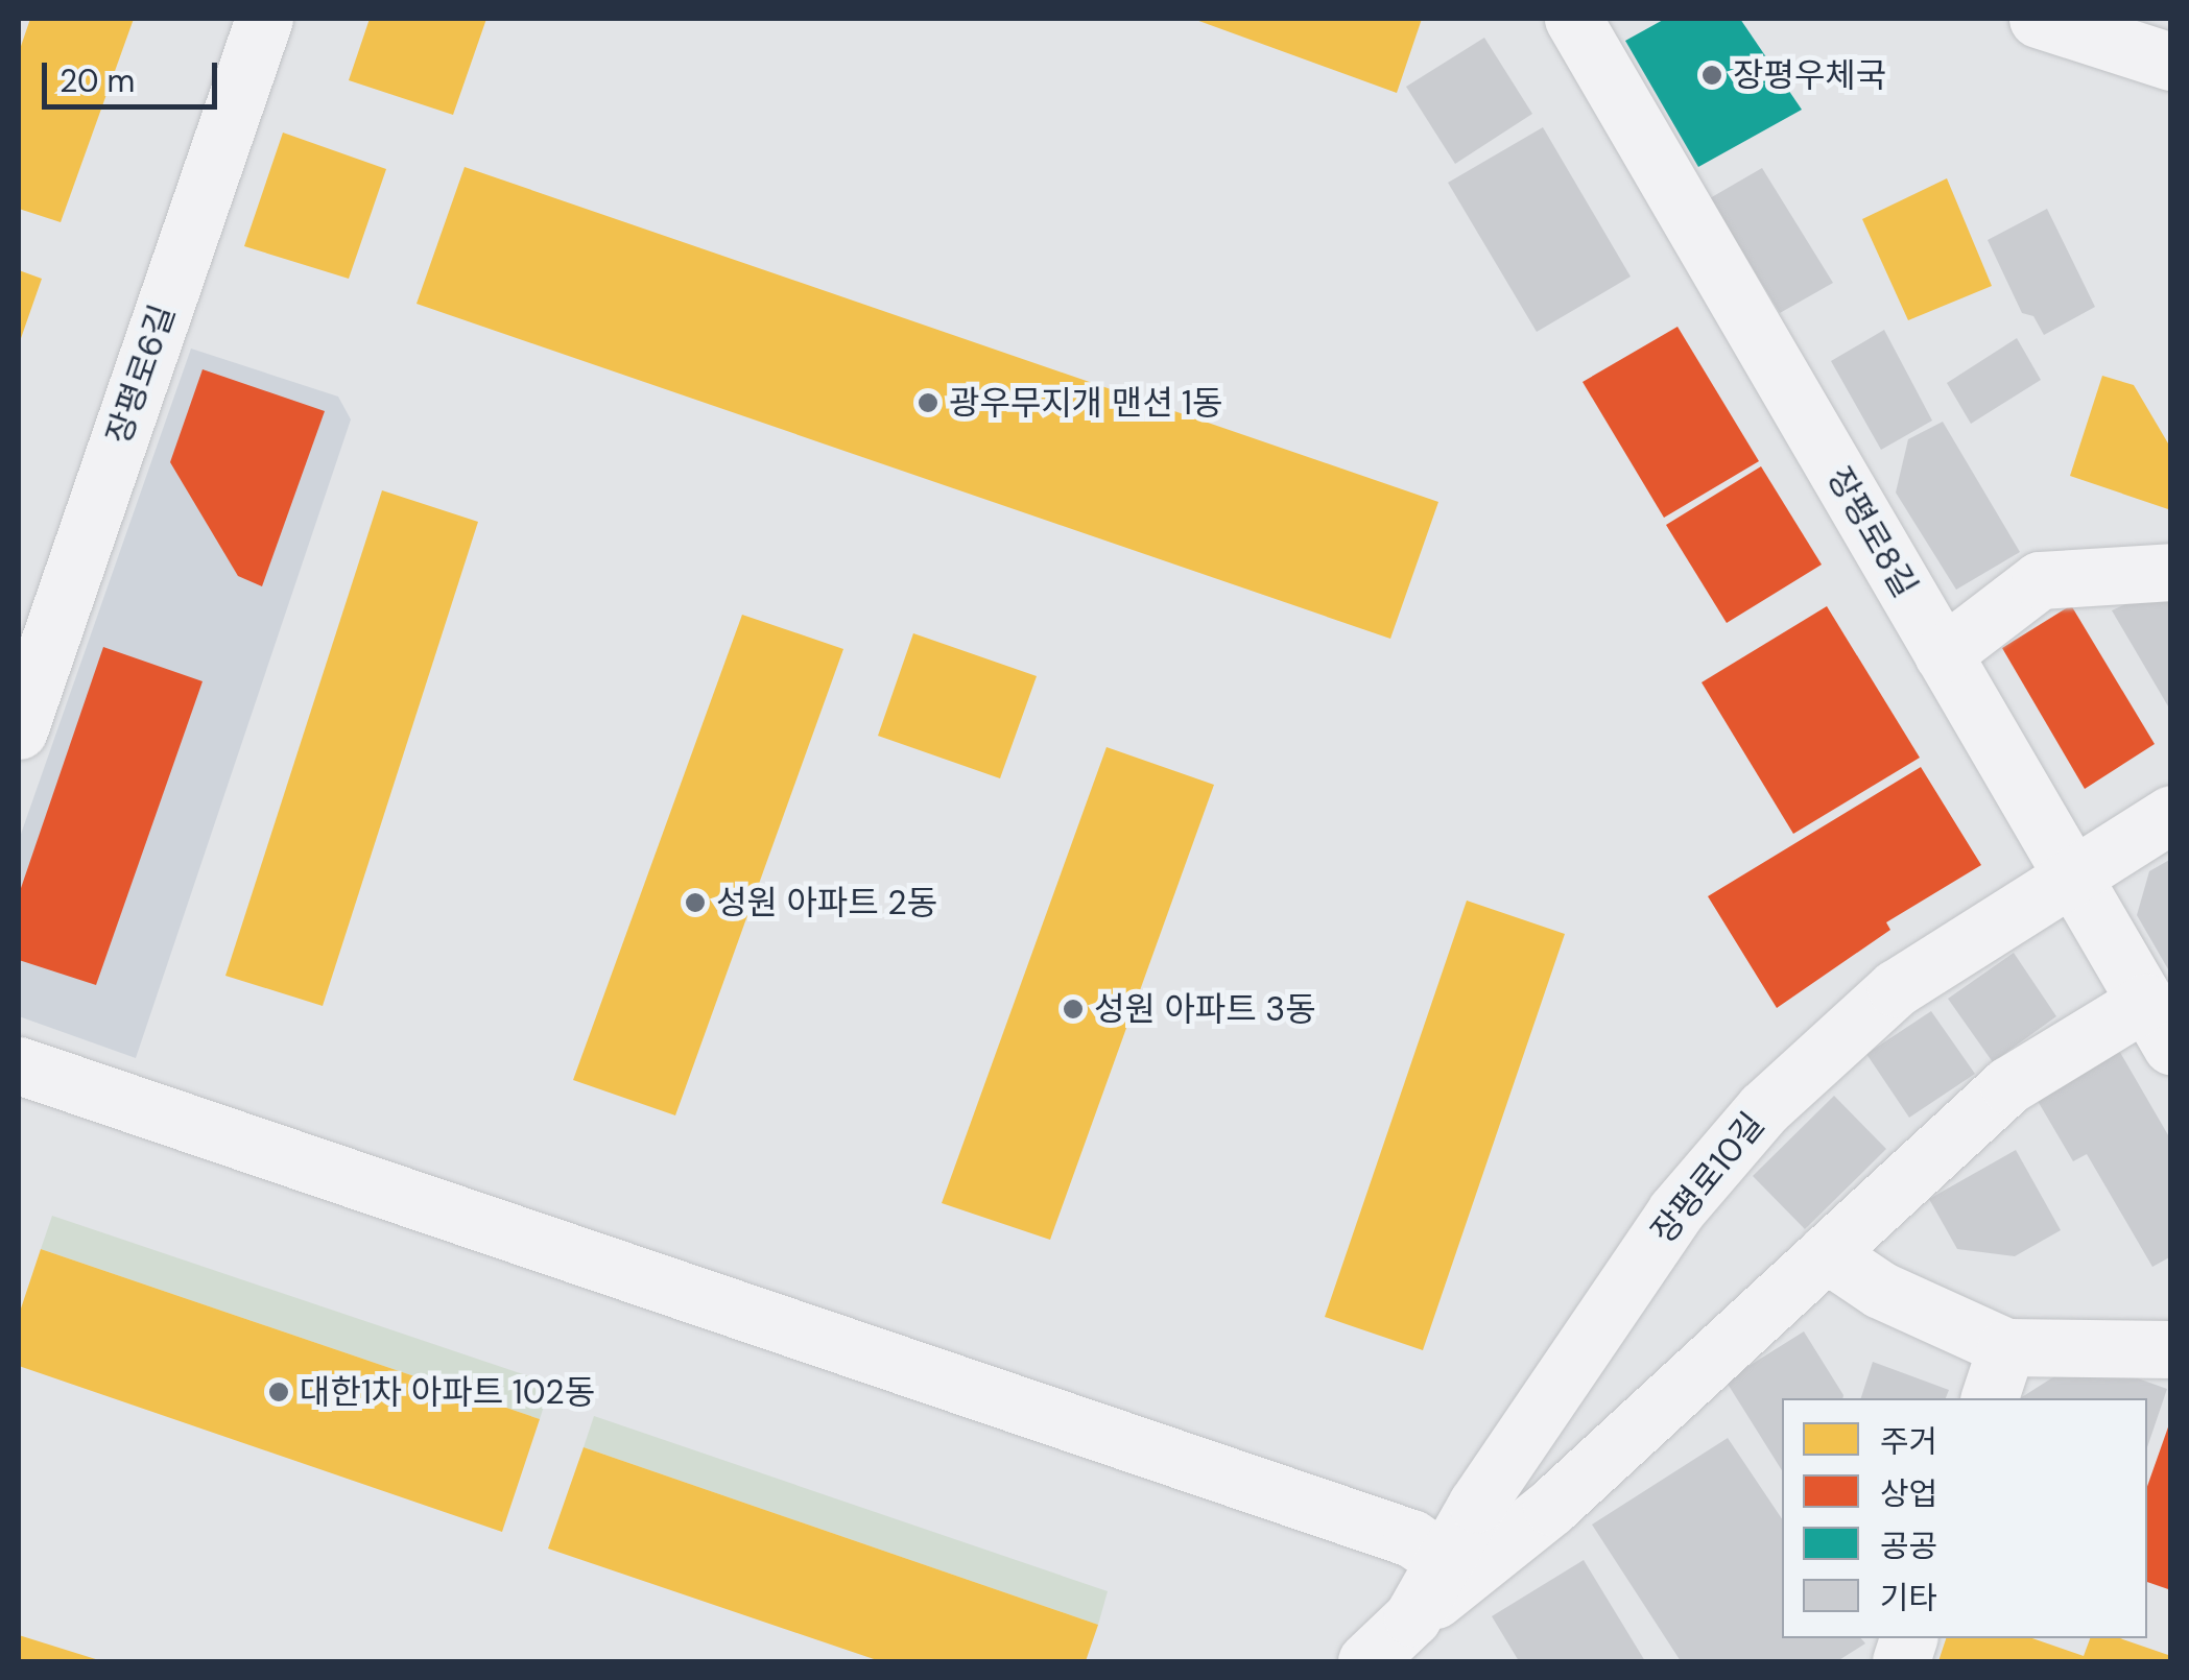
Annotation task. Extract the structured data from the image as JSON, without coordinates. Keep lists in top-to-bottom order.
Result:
{
  "streets": {
    "street": ["장평로6길", "장평로8길", "장평로10길"]
  },
  "crossings": [
    ["장평로8길", "장평로10길"]
  ],
  "places": [
    "장평우체국",
    "광우무지개 맨션 1동",
    "성원 아파트 2동",
    "성원 아파트 3동",
    "대한1차 아파트 102동"
  ],
  "legend": [
    "주거",
    "상업",
    "공공",
    "기타"
  ],
  "scale_bar": "20 m"
}
